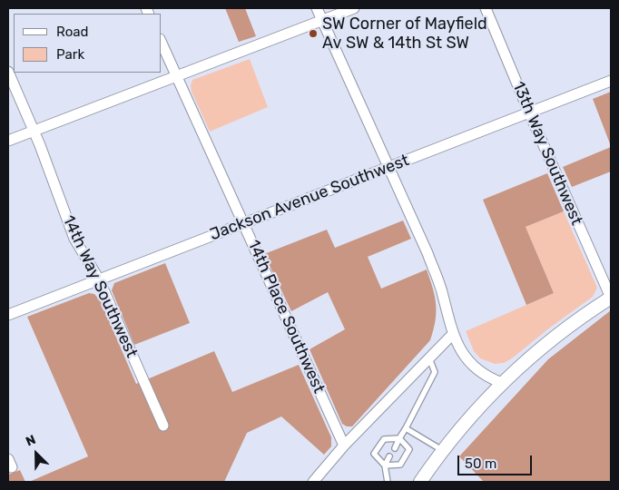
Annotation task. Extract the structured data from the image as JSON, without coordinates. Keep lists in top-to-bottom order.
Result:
{
  "streets": {
    "street": [
      "13th Way Southwest",
      "Jackson Avenue Southwest",
      "14th Way Southwest",
      "14th Place Southwest"
    ]
  },
  "crossings": [
    ["13th Way Southwest", "Jackson Avenue Southwest"],
    ["Jackson Avenue Southwest", "14th Way Southwest"],
    ["Jackson Avenue Southwest", "14th Place Southwest"]
  ],
  "places": ["SW Corner of Mayfield Av SW & 14th St SW"],
  "legend": ["Road", "Park"],
  "scale_bar": "50 m",
  "north": "top left"
}
